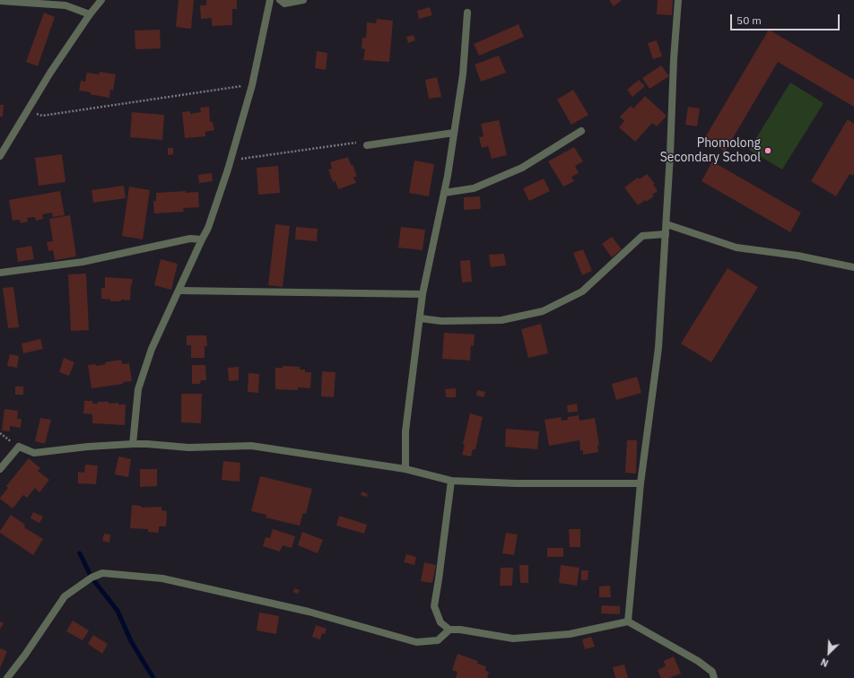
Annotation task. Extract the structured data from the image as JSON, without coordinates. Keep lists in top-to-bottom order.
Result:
{
  "places": ["Phomolong Secondary School"],
  "scale_bar": "50 m",
  "north": "bottom left"
}
